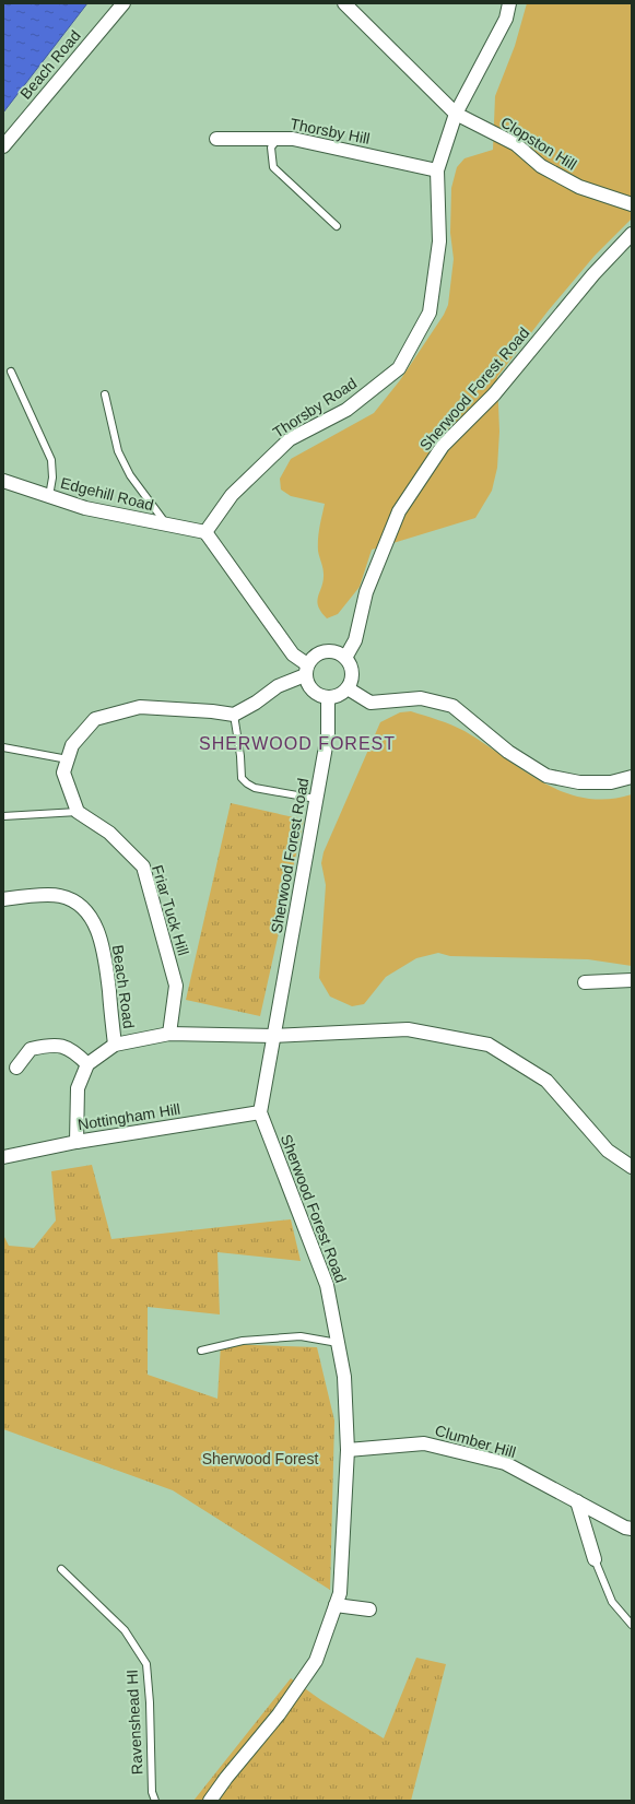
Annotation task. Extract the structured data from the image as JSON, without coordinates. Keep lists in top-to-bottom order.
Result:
{
  "streets": {
    "street": [
      "Beach Road",
      "Thorsby Hill",
      "Clopston Hill",
      "Sherwood Forest Road",
      "Thorsby Road",
      "Edgehill Road",
      "Friar Tuck Hill",
      "Nottingham Hill",
      "Clumber Hill"
    ],
    "lane": ["Ravenshead HI"]
  },
  "crossings": [
    ["Thorsby Hill", "Thorsby Road"],
    ["Clopston Hill", "Thorsby Road"],
    ["Sherwood Forest Road", "Nottingham Hill"],
    ["Sherwood Forest Road", "Clumber Hill"],
    ["Thorsby Road", "Edgehill Road"]
  ],
  "districts": ["SHERWOOD FOREST"],
  "parks": ["Sherwood Forest"]
}
